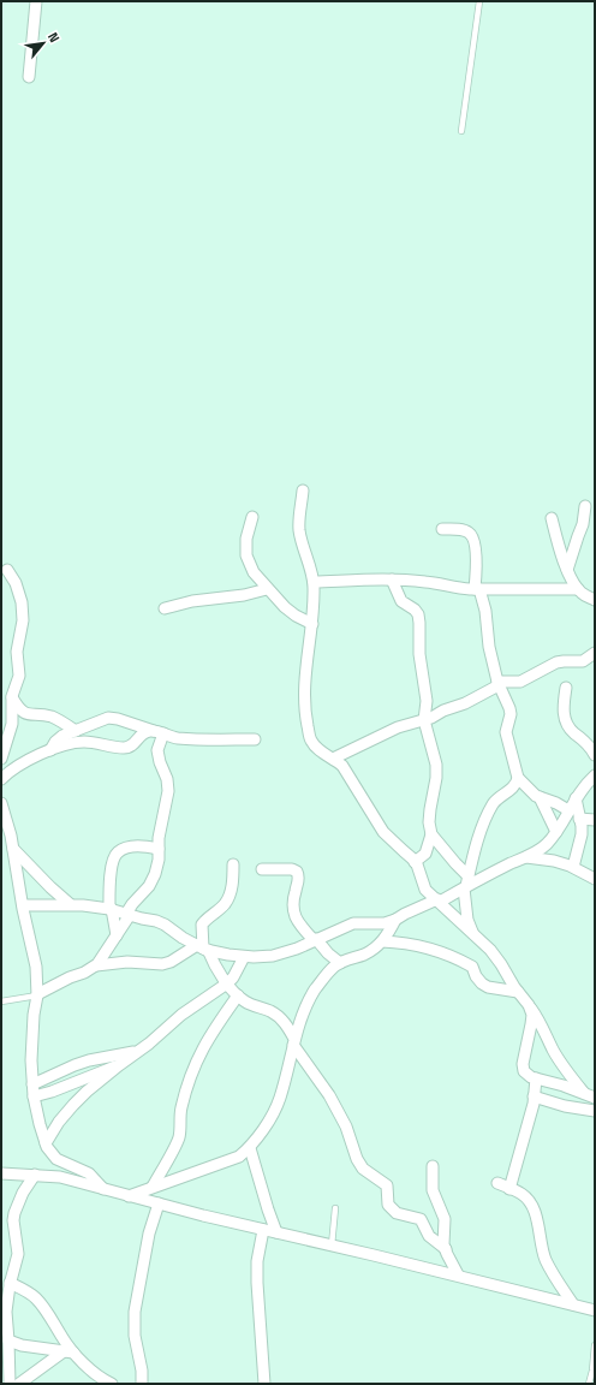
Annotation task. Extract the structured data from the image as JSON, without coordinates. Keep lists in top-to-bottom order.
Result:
{
  "north": "top right"
}
